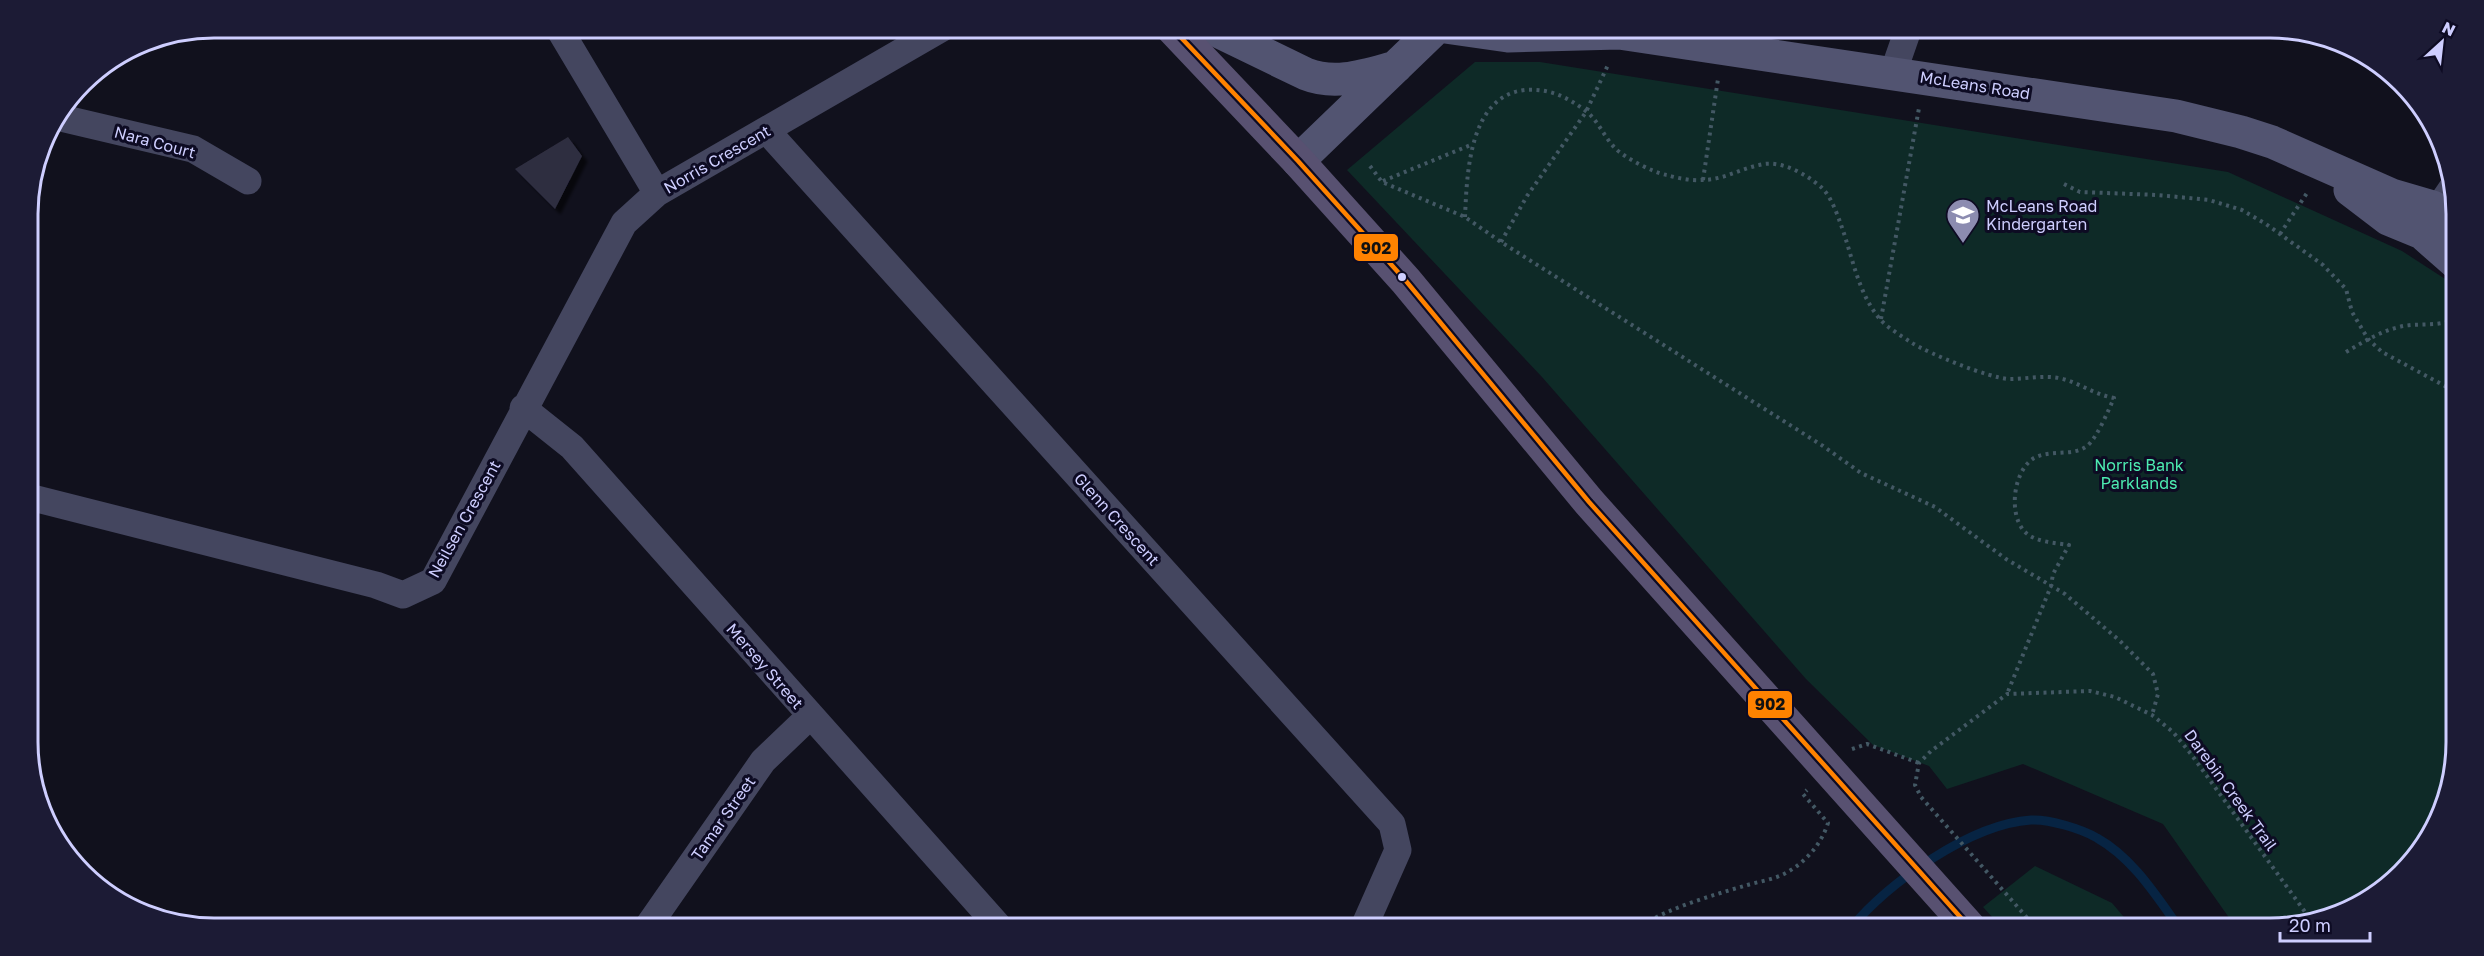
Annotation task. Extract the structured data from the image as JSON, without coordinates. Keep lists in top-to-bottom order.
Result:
{
  "streets": {
    "street": [
      "McLeans Road",
      "Nara Court",
      "Norris Crescent",
      "Neilsen Crescent",
      "Glenn Crescent",
      "Mersey Street",
      "Tamar Street"
    ],
    "path": ["Darebin Creek Trail"]
  },
  "crossings": [
    ["Norris Crescent", "Neilsen Crescent"],
    ["Norris Crescent", "Glenn Crescent"],
    ["Neilsen Crescent", "Mersey Street"],
    ["Mersey Street", "Tamar Street"]
  ],
  "parks": ["Norris Bank Parklands"],
  "places": {
    "school or university": ["McLeans Road Kindergarten"]
  },
  "lines": ["transit line 902"],
  "scale_bar": "20 m",
  "north": "top right"
}
